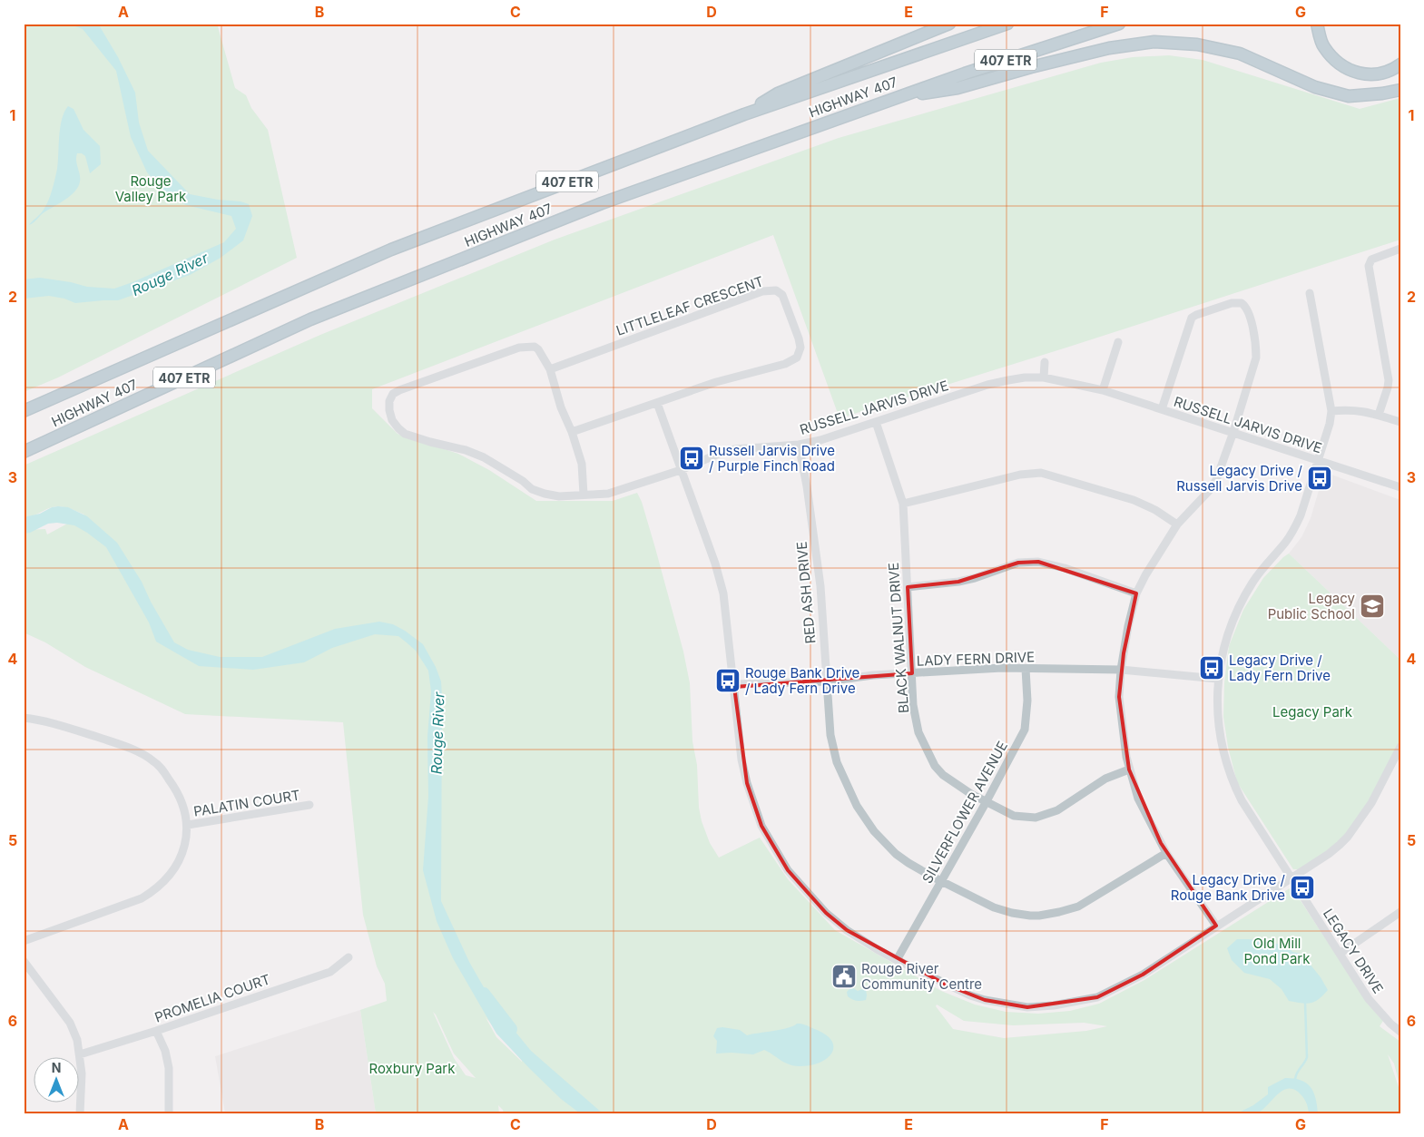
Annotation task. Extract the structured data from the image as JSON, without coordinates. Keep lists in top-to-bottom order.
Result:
{
  "streets": {
    "highway": ["407 ETR", "HIGHWAY 407"],
    "street": [
      "LITTLELEAF CRESCENT",
      "RUSSELL JARVIS DRIVE",
      "RED ASH DRIVE",
      "BLACK WALNUT DRIVE",
      "LADY FERN DRIVE",
      "PALATIN COURT",
      "SILVERFLOWER AVENUE",
      "LEGACY DRIVE",
      "PROMELIA COURT"
    ]
  },
  "crossings": [
    ["LITTLELEAF CRESCENT", "RUSSELL JARVIS DRIVE"],
    ["RUSSELL JARVIS DRIVE", "RED ASH DRIVE"],
    ["RUSSELL JARVIS DRIVE", "BLACK WALNUT DRIVE"],
    ["RUSSELL JARVIS DRIVE", "LEGACY DRIVE"],
    ["RED ASH DRIVE", "LADY FERN DRIVE"],
    ["RED ASH DRIVE", "SILVERFLOWER AVENUE"],
    ["BLACK WALNUT DRIVE", "LADY FERN DRIVE"],
    ["BLACK WALNUT DRIVE", "SILVERFLOWER AVENUE"],
    ["LADY FERN DRIVE", "SILVERFLOWER AVENUE"],
    ["LADY FERN DRIVE", "LEGACY DRIVE"]
  ],
  "water": ["Rouge River"],
  "parks": [
    "Rouge Valley Park",
    "Legacy Park",
    "Old Mill Pond Park",
    "Roxbury Park"
  ],
  "places": {
    "bus stop": [
      "Russell Jarvis Drive / Purple Finch Road",
      "Legacy Drive / Russell Jarvis Drive",
      "Legacy Drive / Lady Fern Drive",
      "Rouge Bank Drive / Lady Fern Drive",
      "Legacy Drive / Rouge Bank Drive"
    ],
    "school or university": ["Legacy Public School"],
    "public building": ["Rouge River Community Centre"]
  },
  "north": "top",
  "grid": {
    "columns": [
      "A",
      "B",
      "C",
      "D",
      "E",
      "F",
      "G"
    ],
    "rows": [
      "1",
      "2",
      "3",
      "4",
      "5",
      "6"
    ]
  }
}
